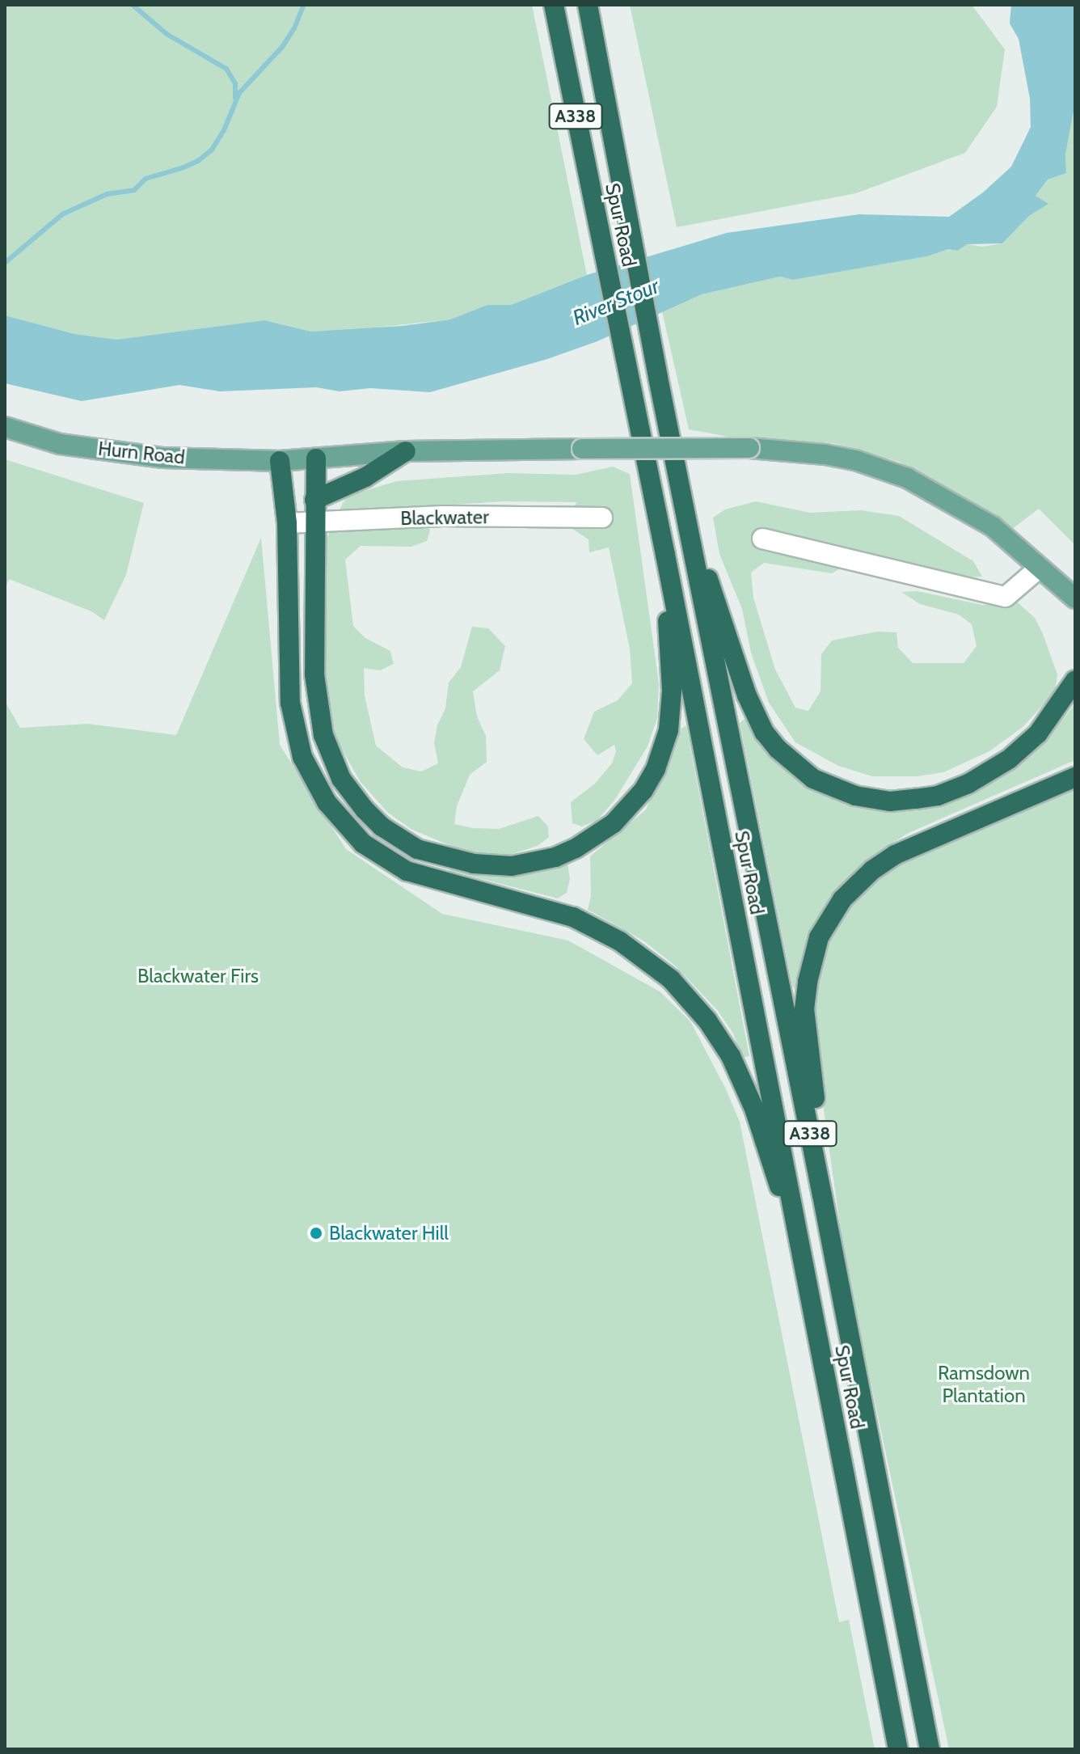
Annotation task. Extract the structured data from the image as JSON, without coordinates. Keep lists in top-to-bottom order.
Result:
{
  "streets": {
    "highway": ["A338", "Spur Road"],
    "main road": ["Hurn Road"],
    "street": ["Blackwater"]
  },
  "water": ["River Stour"],
  "parks": ["Blackwater Firs", "Ramsdown Plantation"],
  "places": ["Blackwater Hill"]
}
